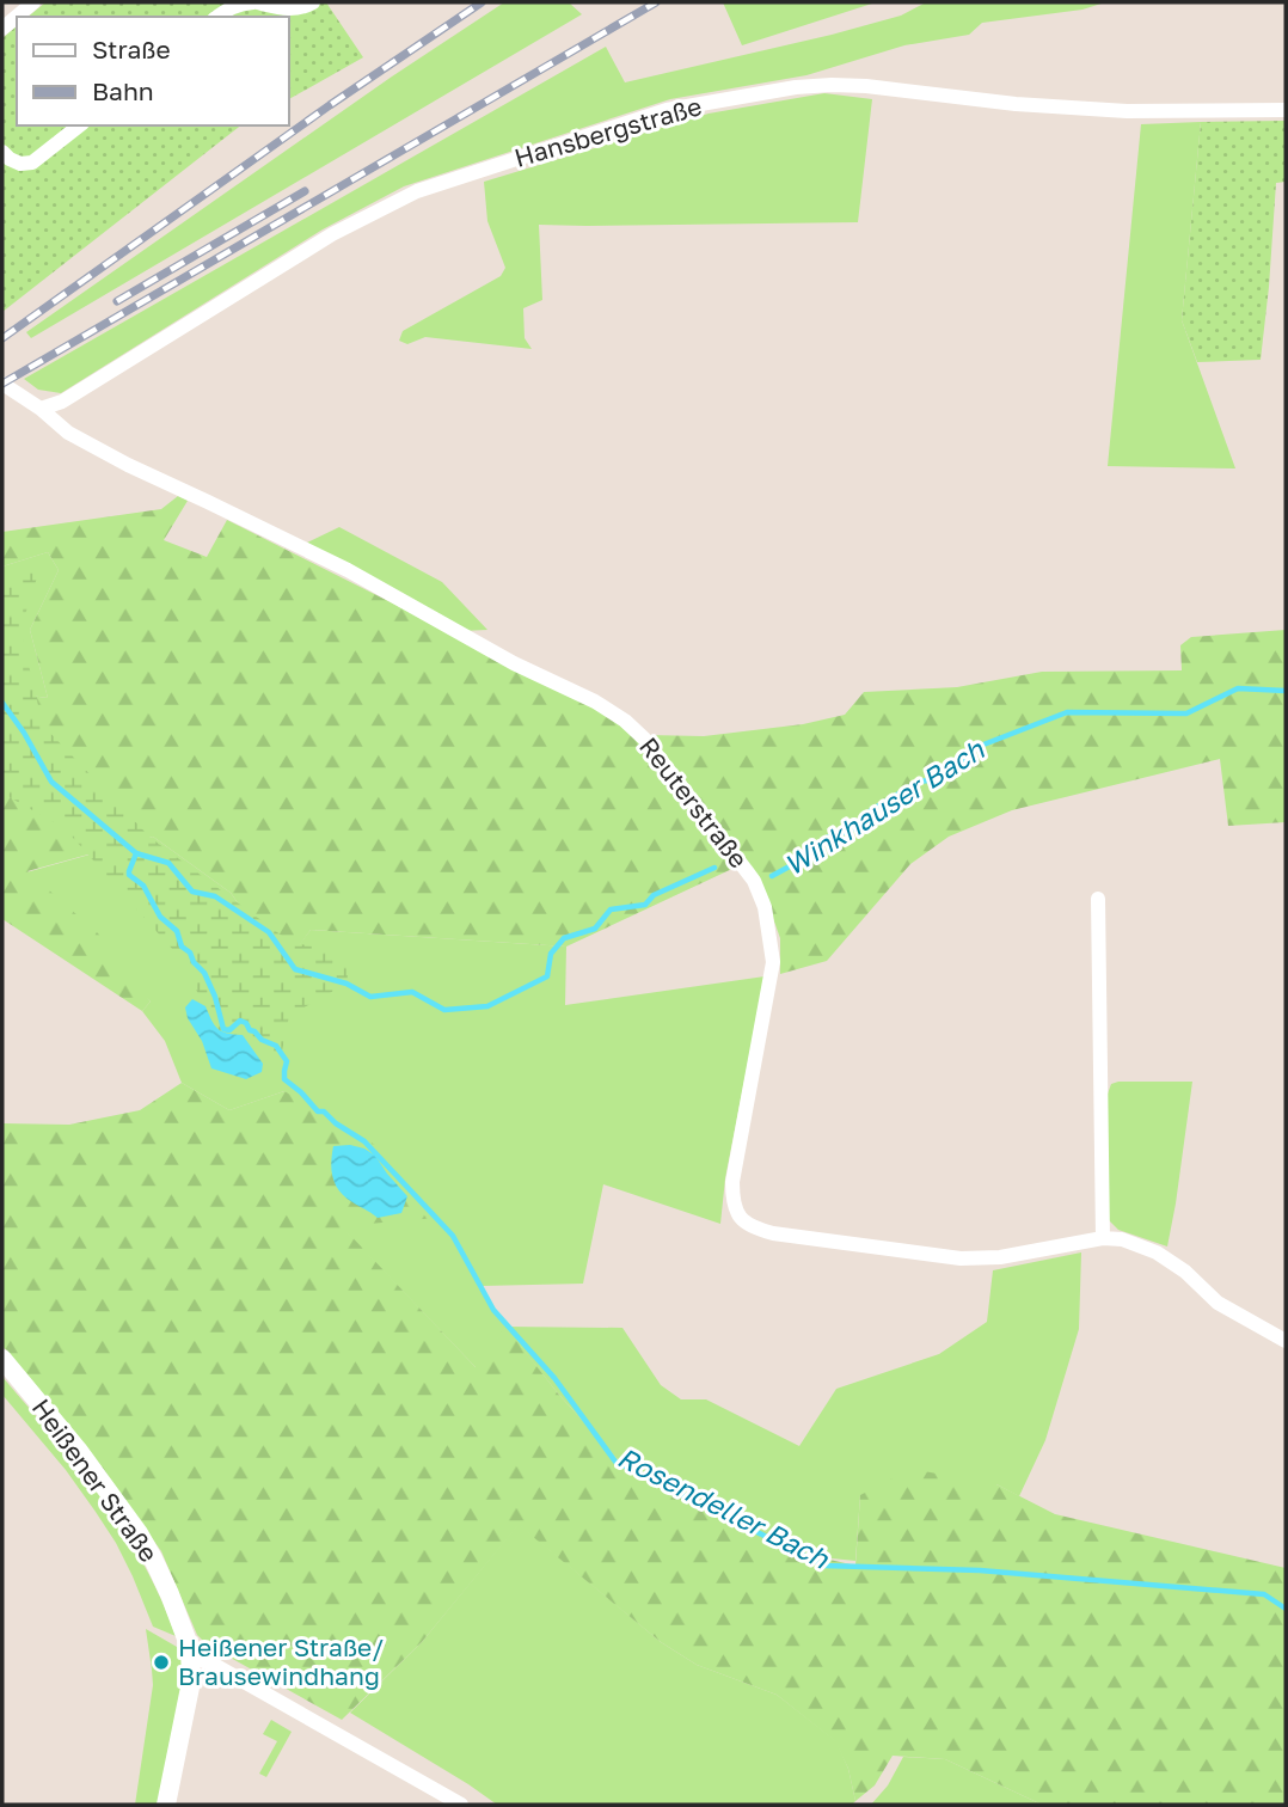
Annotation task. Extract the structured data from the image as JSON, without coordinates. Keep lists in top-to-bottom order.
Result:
{
  "streets": {
    "street": ["Hansbergstraße", "Reuterstraße", "Heißener Straße"]
  },
  "crossings": [
    ["Hansbergstraße", "Reuterstraße"]
  ],
  "water": ["Winkhauser Bach", "Rosendeller Bach"],
  "places": ["Heißener Straße/ Brausewindhang"],
  "legend": ["Straße", "Bahn"]
}
